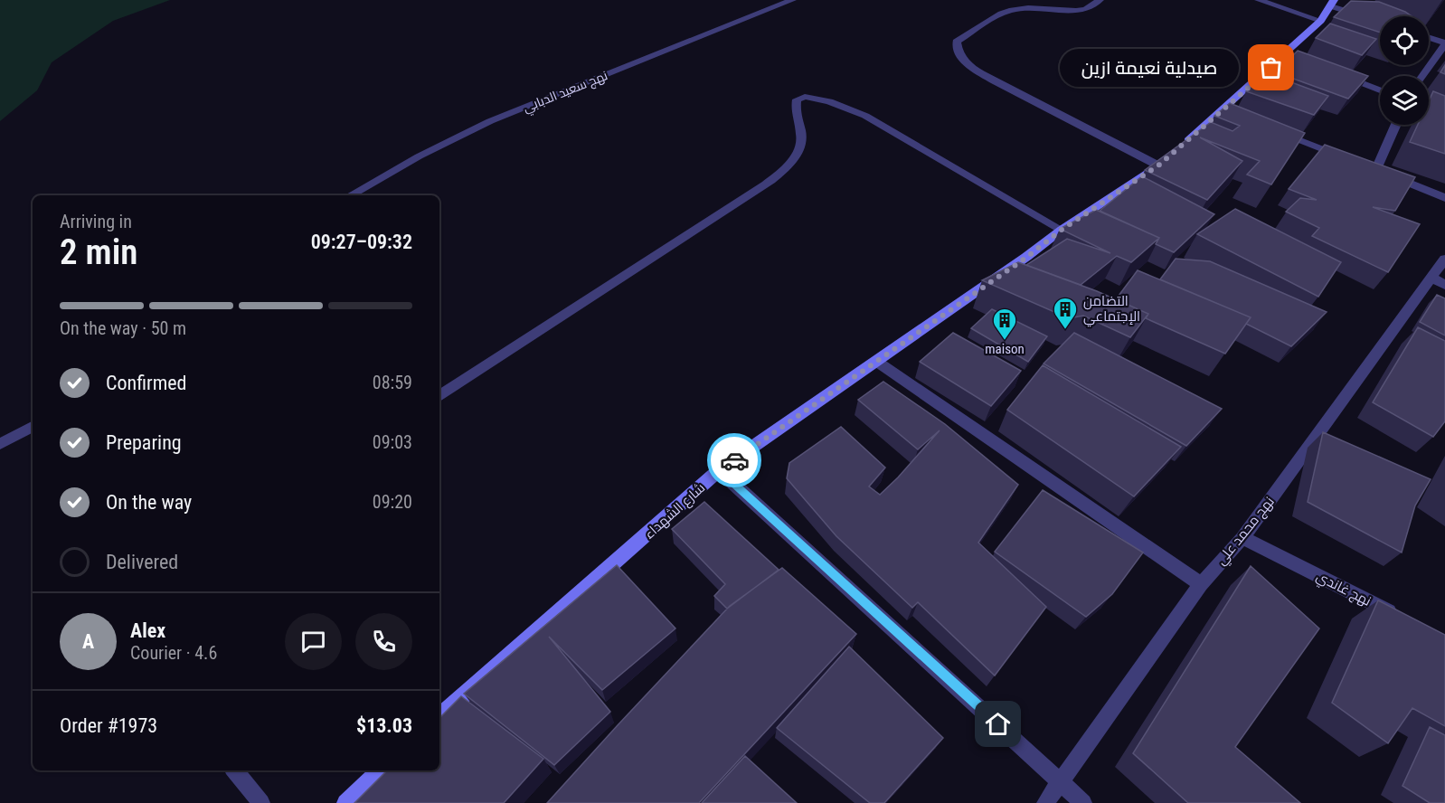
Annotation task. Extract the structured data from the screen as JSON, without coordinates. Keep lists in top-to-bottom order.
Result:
{
  "streets": {
    "main road": ["شارع الشهداء"],
    "street": ["نهج سعيد الدبابي", "نهج محمد علي", "نهج غاندي"]
  },
  "crossings": [
    ["نهج محمد علي", "نهج غاندي"]
  ],
  "places": {
    "other": ["صيدلية نعيمة ازين"],
    "building": ["التضامن الإجتماعي", "maison"]
  },
  "page": {
    "bubble": "صيدلية نعيمة ازين",
    "heading": ["2 min", "Arriving in", "09:27–09:32"],
    "panel": [
      "Alex",
      "Courier · 4.6",
      "Order #1973",
      "$13.03"
    ],
    "bar": "On the way · 50 m",
    "list": [
      ["Confirmed", "08:59"],
      ["Preparing", "09:03"],
      ["On the way", "09:20"],
      "Delivered"
    ],
    "round": "A"
  }
}
